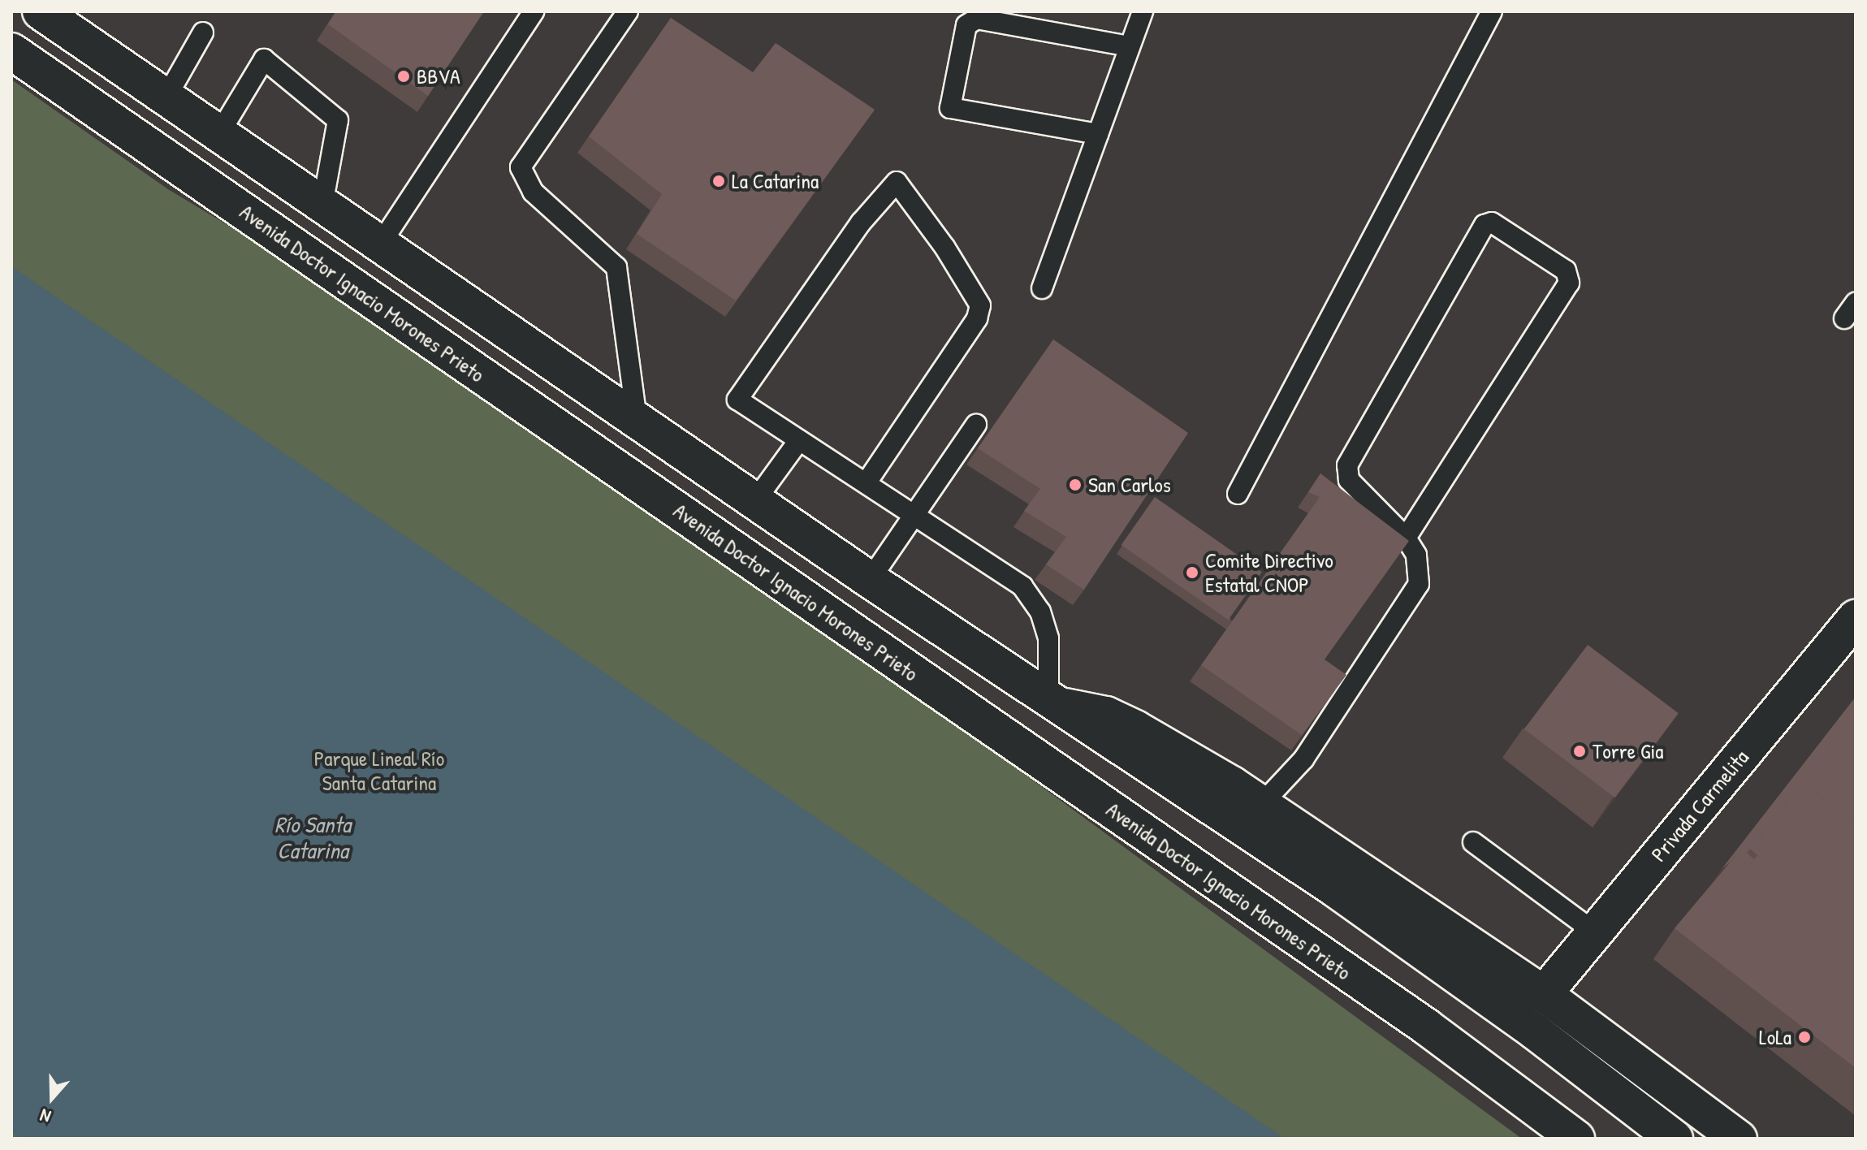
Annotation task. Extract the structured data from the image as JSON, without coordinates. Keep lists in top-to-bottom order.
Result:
{
  "streets": {
    "main road": ["Avenida Doctor Ignacio Morones Prieto", "Privada Carmelita"]
  },
  "water": ["Río Santa Catarina"],
  "parks": ["Parque Lineal Río Santa Catarina"],
  "places": [
    "BBVA",
    "La Catarina",
    "San Carlos",
    "Comite Directivo Estatal CNOP",
    "Torre Gia",
    "LoLa"
  ],
  "north": "bottom"
}
